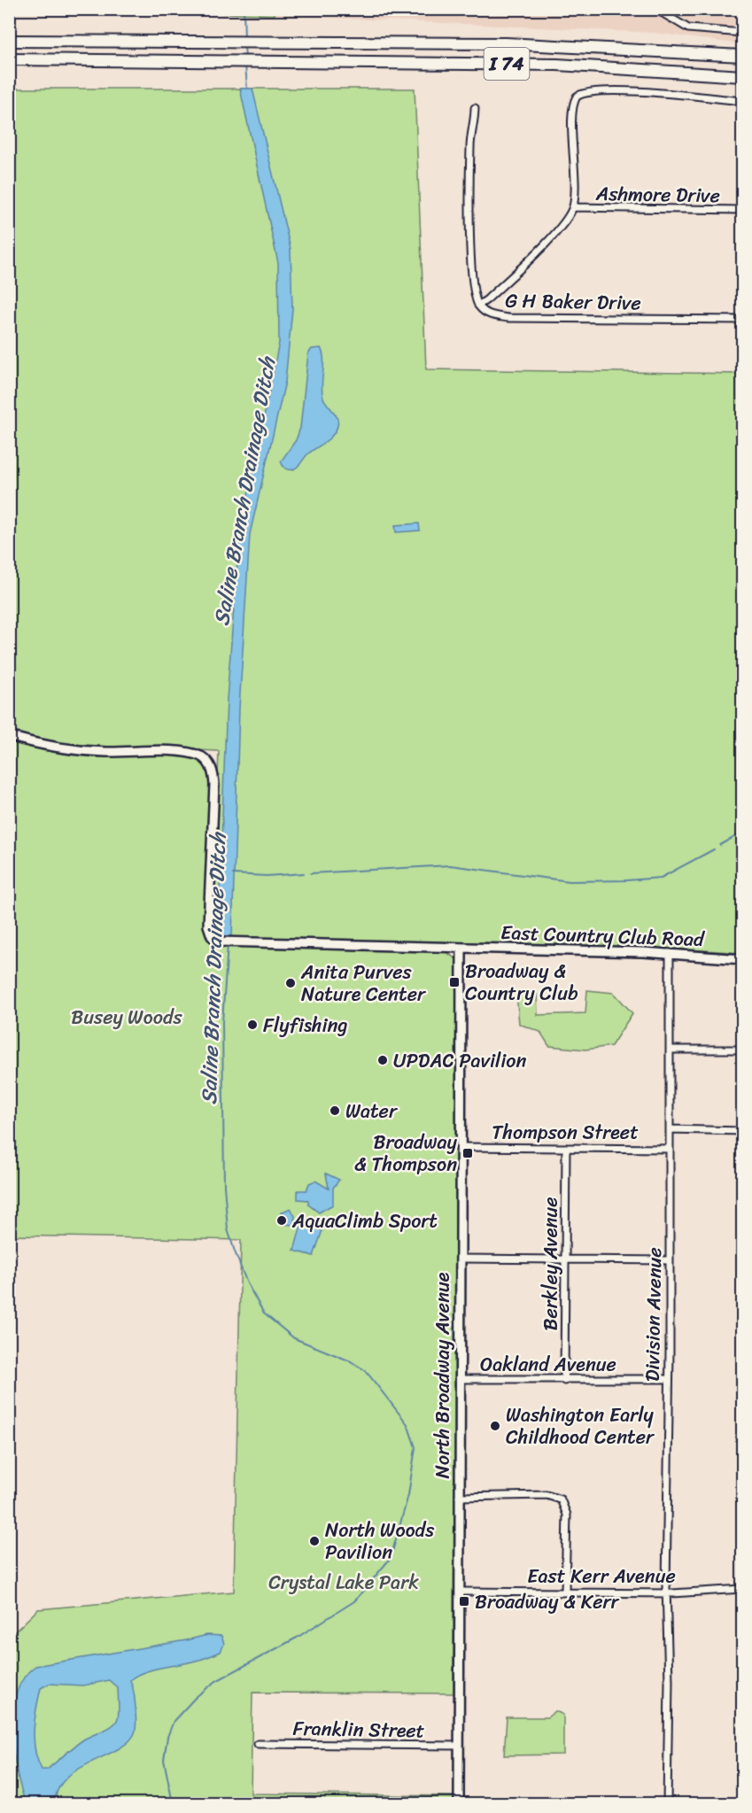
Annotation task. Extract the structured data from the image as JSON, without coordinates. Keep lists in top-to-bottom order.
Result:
{
  "streets": {
    "highway": ["I 74"],
    "street": [
      "Ashmore Drive",
      "G H Baker Drive",
      "East Country Club Road",
      "Thompson Street",
      "Berkley Avenue",
      "Division Avenue",
      "Oakland Avenue",
      "North Broadway Avenue",
      "East Kerr Avenue",
      "Franklin Street"
    ]
  },
  "crossings": [
    ["East Country Club Road", "Division Avenue"],
    ["East Country Club Road", "North Broadway Avenue"],
    ["Thompson Street", "Berkley Avenue"],
    ["Thompson Street", "Division Avenue"],
    ["Thompson Street", "North Broadway Avenue"],
    ["Berkley Avenue", "Oakland Avenue"],
    ["Division Avenue", "Oakland Avenue"],
    ["Division Avenue", "East Kerr Avenue"],
    ["Oakland Avenue", "North Broadway Avenue"],
    ["North Broadway Avenue", "East Kerr Avenue"],
    ["North Broadway Avenue", "Franklin Street"]
  ],
  "water": ["Saline Branch Drainage Ditch"],
  "parks": ["Busey Woods", "Crystal Lake Park"],
  "places": {
    "transit": ["Broadway & Country Club", "Broadway & Thompson", "Broadway & Kerr"],
    "other": [
      "Anita Purves Nature Center",
      "Flyfishing",
      "UPDAC Pavilion",
      "Water",
      "AquaClimb Sport",
      "Washington Early Childhood Center",
      "North Woods Pavilion"
    ]
  }
}
